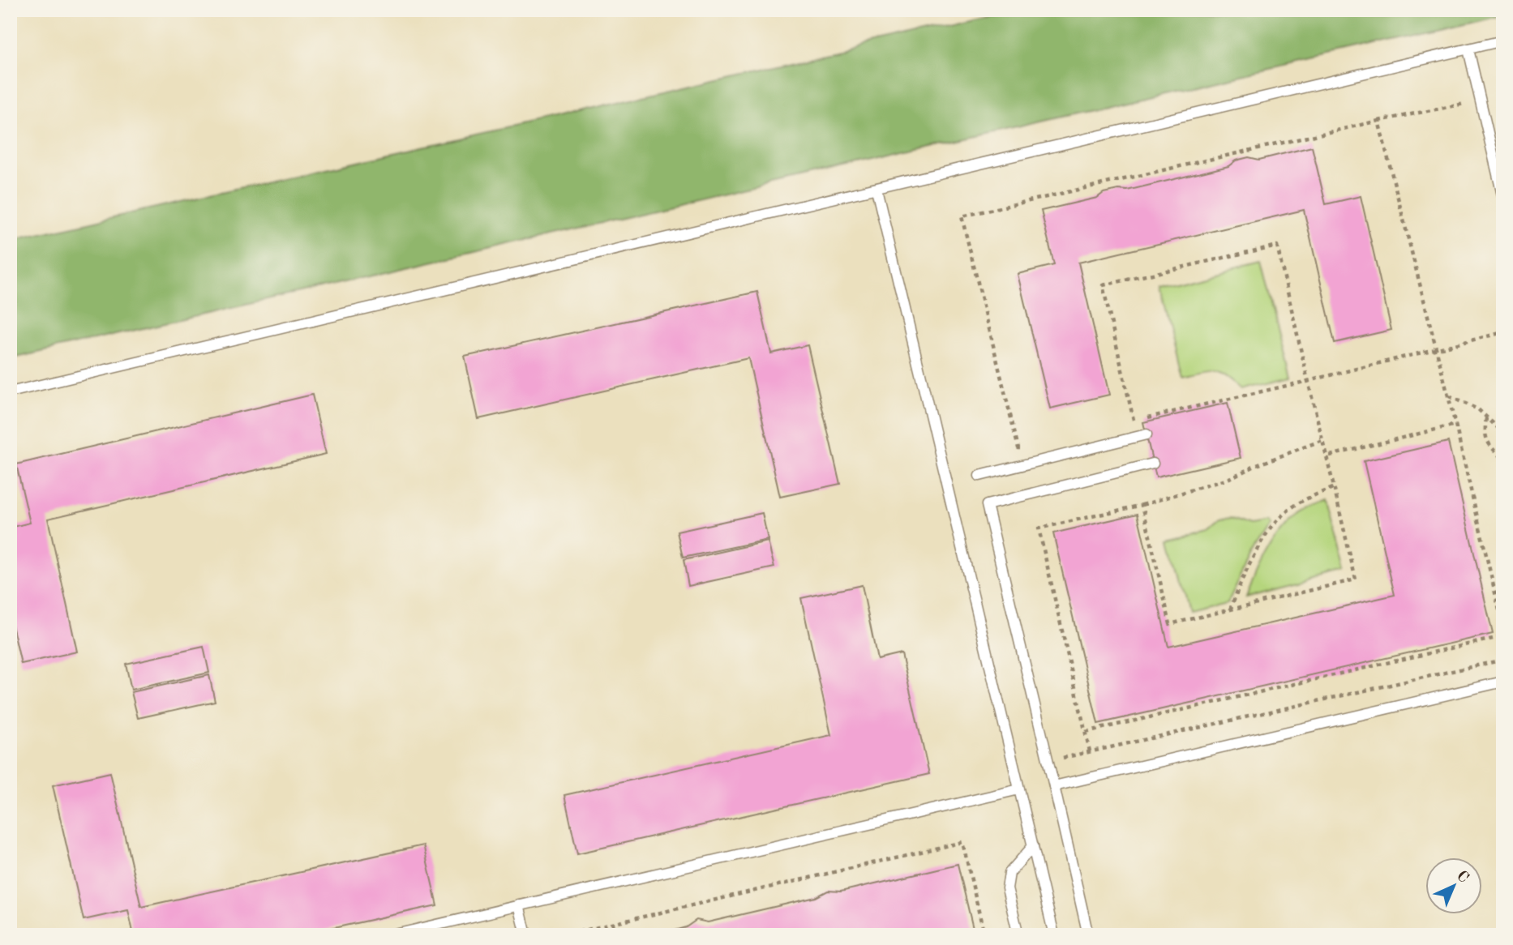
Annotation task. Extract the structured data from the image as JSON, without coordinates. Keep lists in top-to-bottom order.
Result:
{
  "north": "top right"
}
